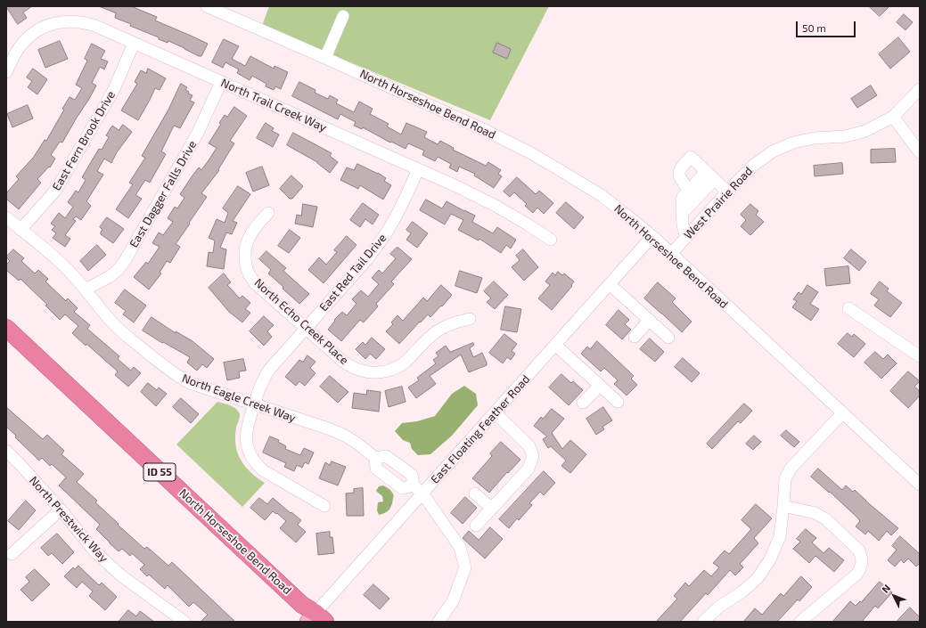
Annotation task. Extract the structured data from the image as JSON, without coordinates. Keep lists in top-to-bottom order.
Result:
{
  "streets": {
    "highway": ["North Horseshoe Bend Road", "ID 55"],
    "street": [
      "North Trail Creek Way",
      "East Fern Brook Drive",
      "East Dagger Falls Drive",
      "West Prairie Road",
      "East Red Tail Drive",
      "North Echo Creek Place",
      "North Eagle Creek Way",
      "East Floating Feather Road",
      "North Prestwick Way"
    ]
  },
  "crossings": [
    ["North Horseshoe Bend Road", "West Prairie Road"],
    ["North Horseshoe Bend Road", "East Floating Feather Road"],
    ["North Trail Creek Way", "East Fern Brook Drive"],
    ["North Trail Creek Way", "East Dagger Falls Drive"],
    ["North Trail Creek Way", "East Red Tail Drive"],
    ["East Fern Brook Drive", "North Eagle Creek Way"],
    ["East Dagger Falls Drive", "North Eagle Creek Way"],
    ["East Red Tail Drive", "North Echo Creek Place"],
    ["East Red Tail Drive", "North Eagle Creek Way"]
  ],
  "scale_bar": "50 m",
  "north": "top left"
}
